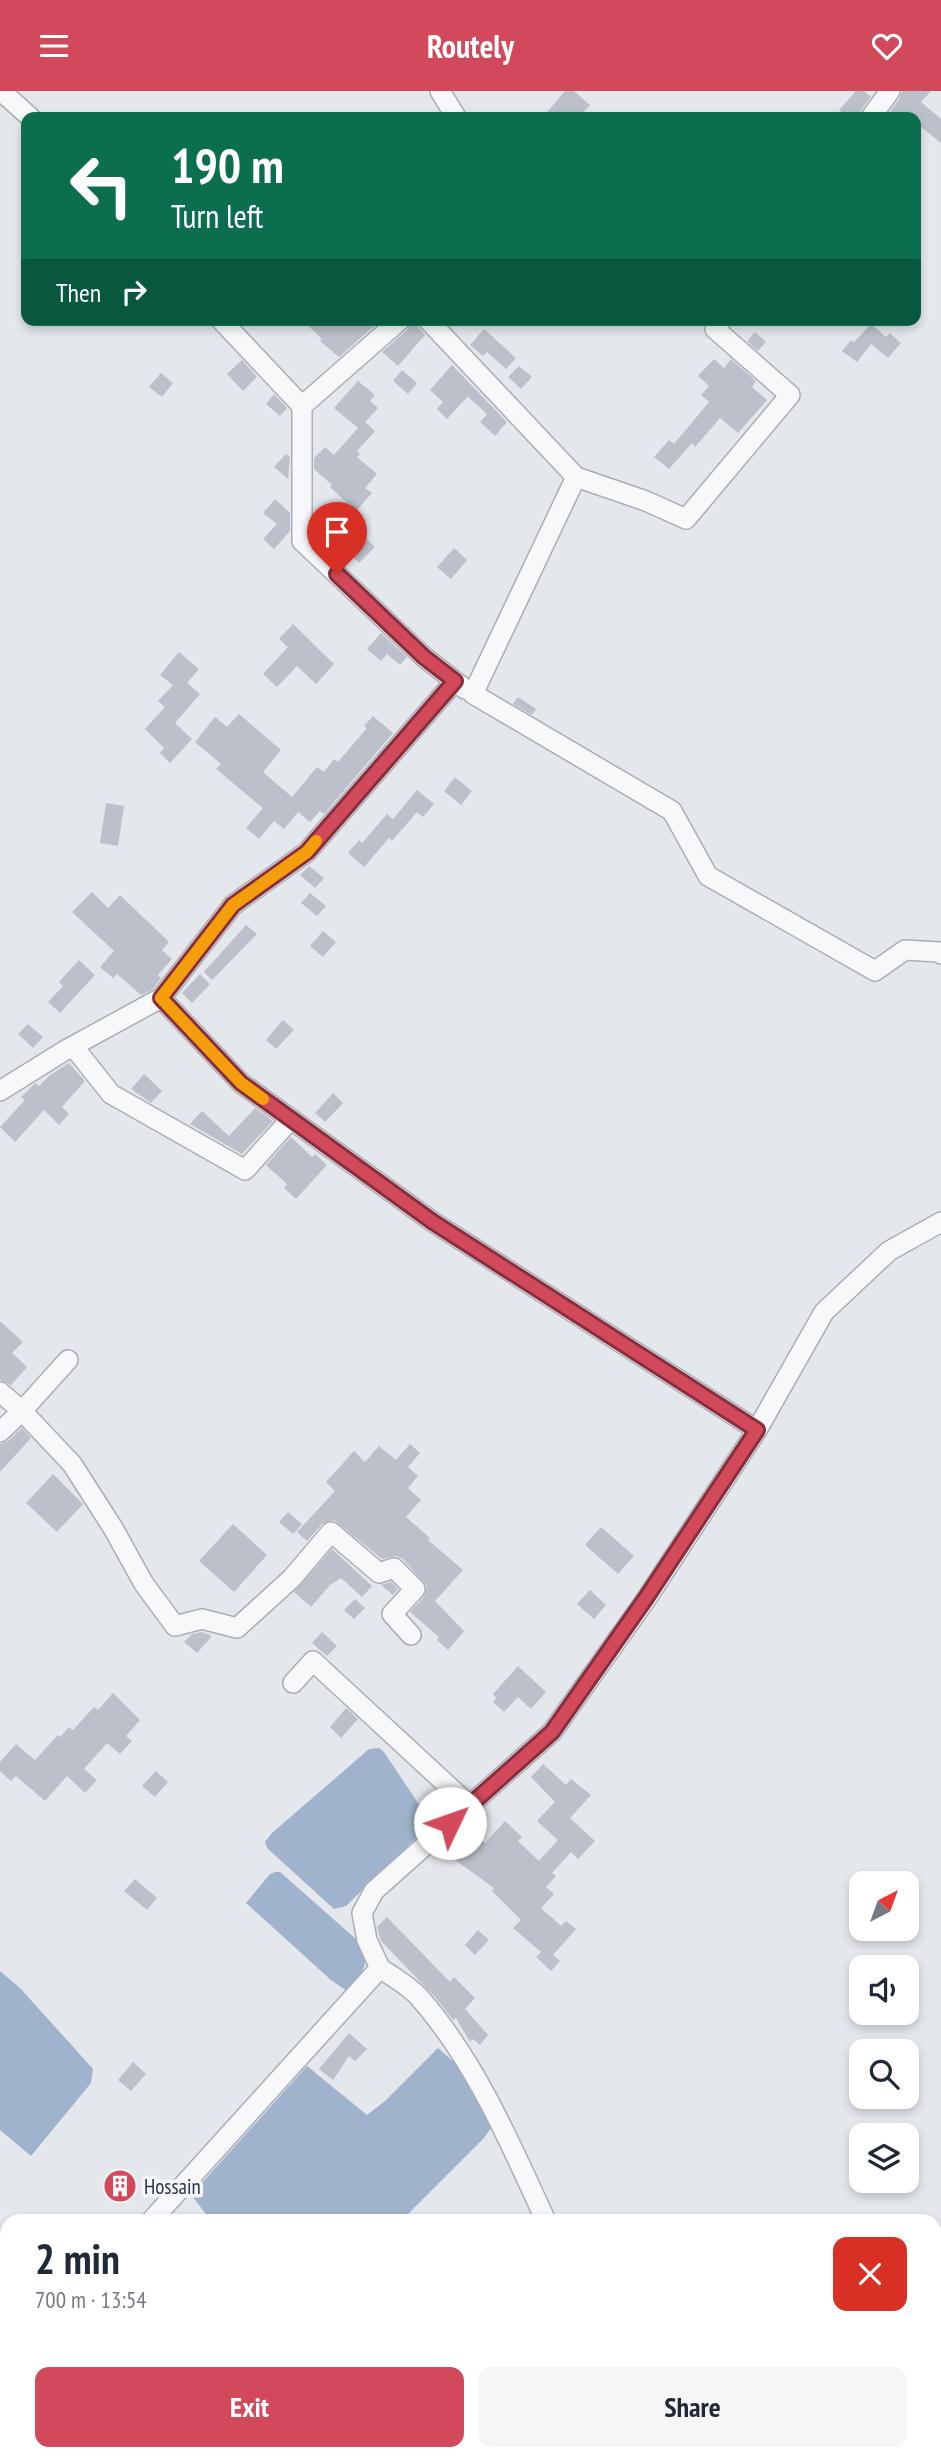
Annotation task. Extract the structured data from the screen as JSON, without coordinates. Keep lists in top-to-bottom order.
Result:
{
  "places": {
    "building": ["Hossain"]
  },
  "north": "top right",
  "page": {
    "header": "Routely",
    "turn": ["190 m", "Turn left"],
    "then": "Then",
    "heading": ["2 min", "700 m · 13:54"],
    "buttons": ["Exit", "Share"]
  }
}
